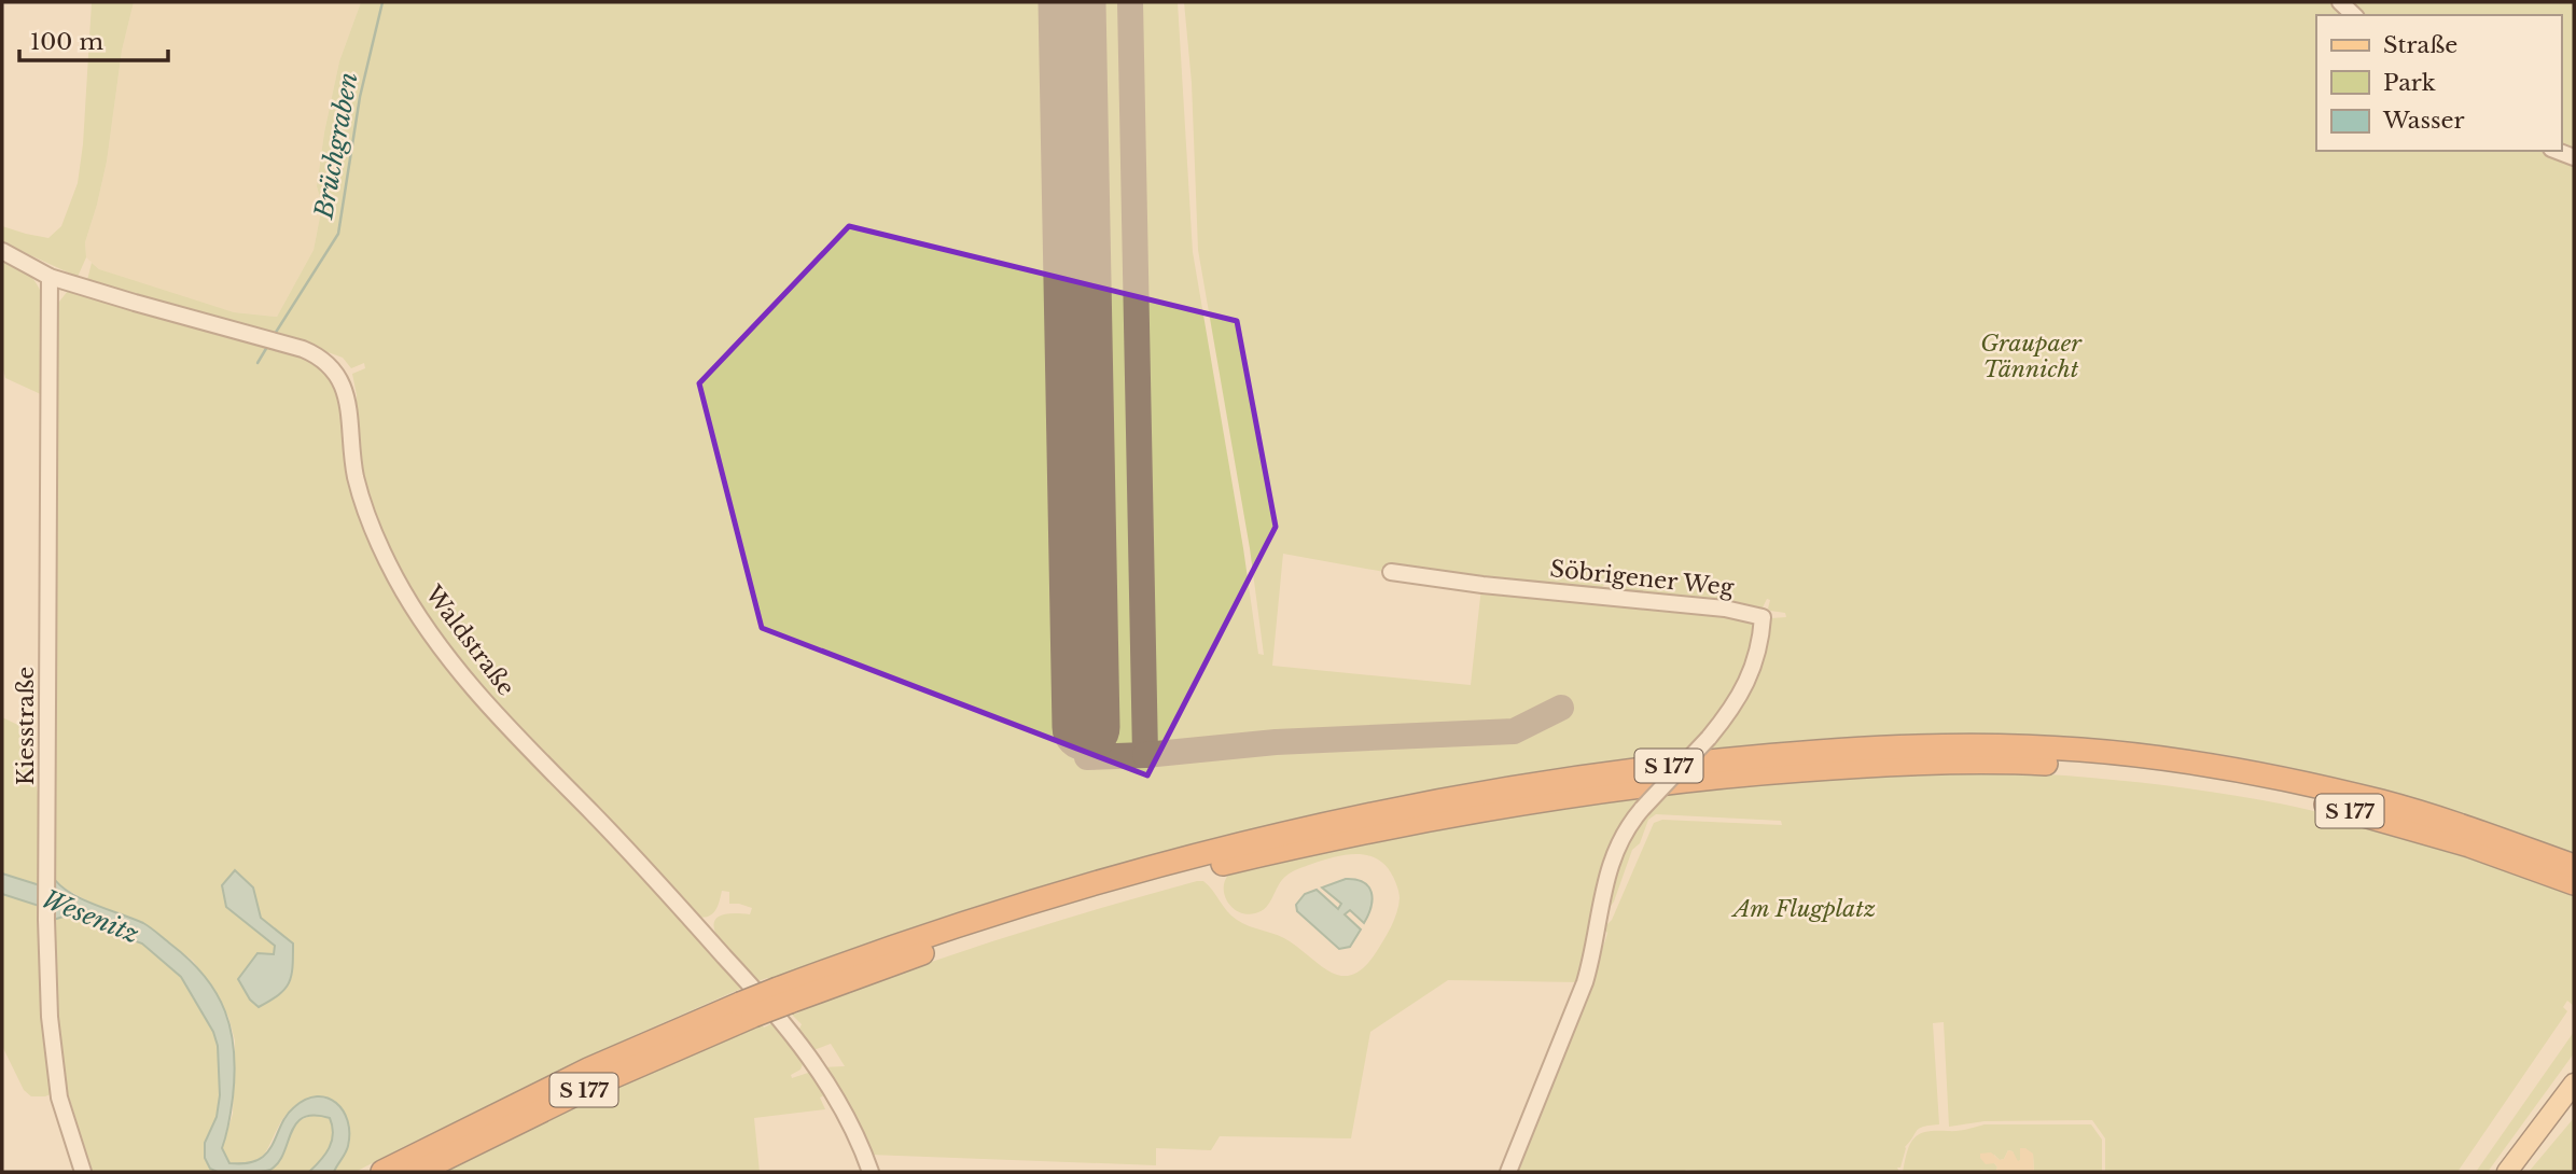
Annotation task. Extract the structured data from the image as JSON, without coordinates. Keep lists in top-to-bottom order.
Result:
{
  "streets": {
    "highway": ["S 177"],
    "street": ["Söbrigener Weg", "Waldstraße", "Kiesstraße"]
  },
  "crossings": [
    ["Waldstraße", "Kiesstraße"]
  ],
  "water": ["Brüchgraben", "Wesenitz"],
  "parks": ["Graupaer Tännicht", "Am Flugplatz"],
  "legend": ["Straße", "Park", "Wasser"],
  "scale_bar": "100 m"
}
